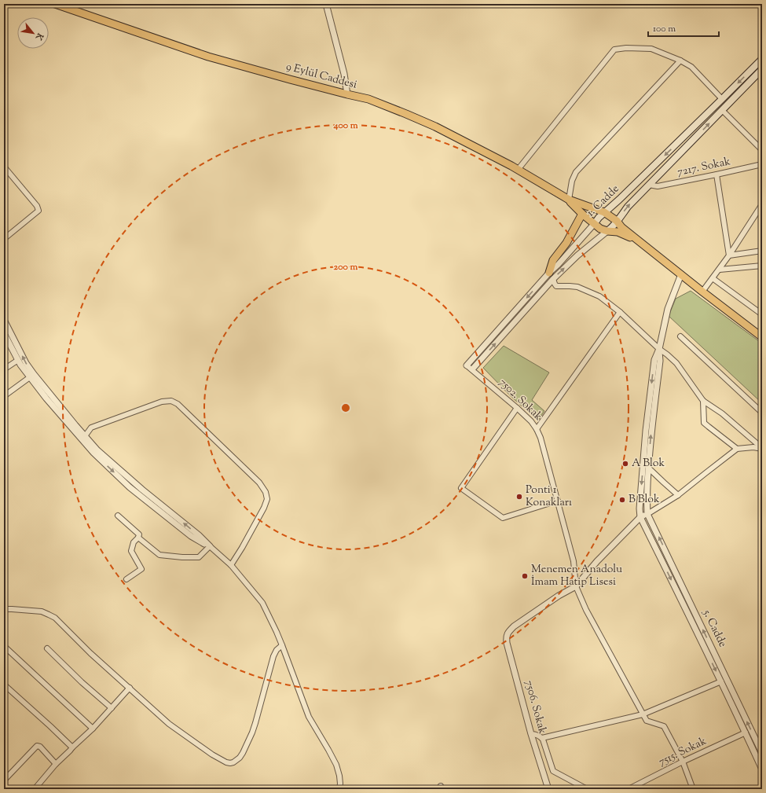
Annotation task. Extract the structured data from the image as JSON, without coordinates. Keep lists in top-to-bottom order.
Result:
{
  "streets": {
    "main road": ["9 Eylül Caddesi", "1. Cadde"],
    "street": [
      "7217. Sokak",
      "7502. Sokak",
      "5. Cadde",
      "7506. Sokak",
      "7515. Sokak"
    ]
  },
  "crossings": [
    ["9 Eylül Caddesi", "1. Cadde"],
    ["7217. Sokak", "1. Cadde"],
    ["1. Cadde", "7502. Sokak"],
    ["7502. Sokak", "7506. Sokak"]
  ],
  "places": [
    "A Blok",
    "Ponti 1 Konakları",
    "B Blok",
    "Menemen Anadolu İmam Hatip Lisesi"
  ],
  "scale_bar": "100 m",
  "north": "bottom right",
  "rings": ["400 m", "200 m"]
}
